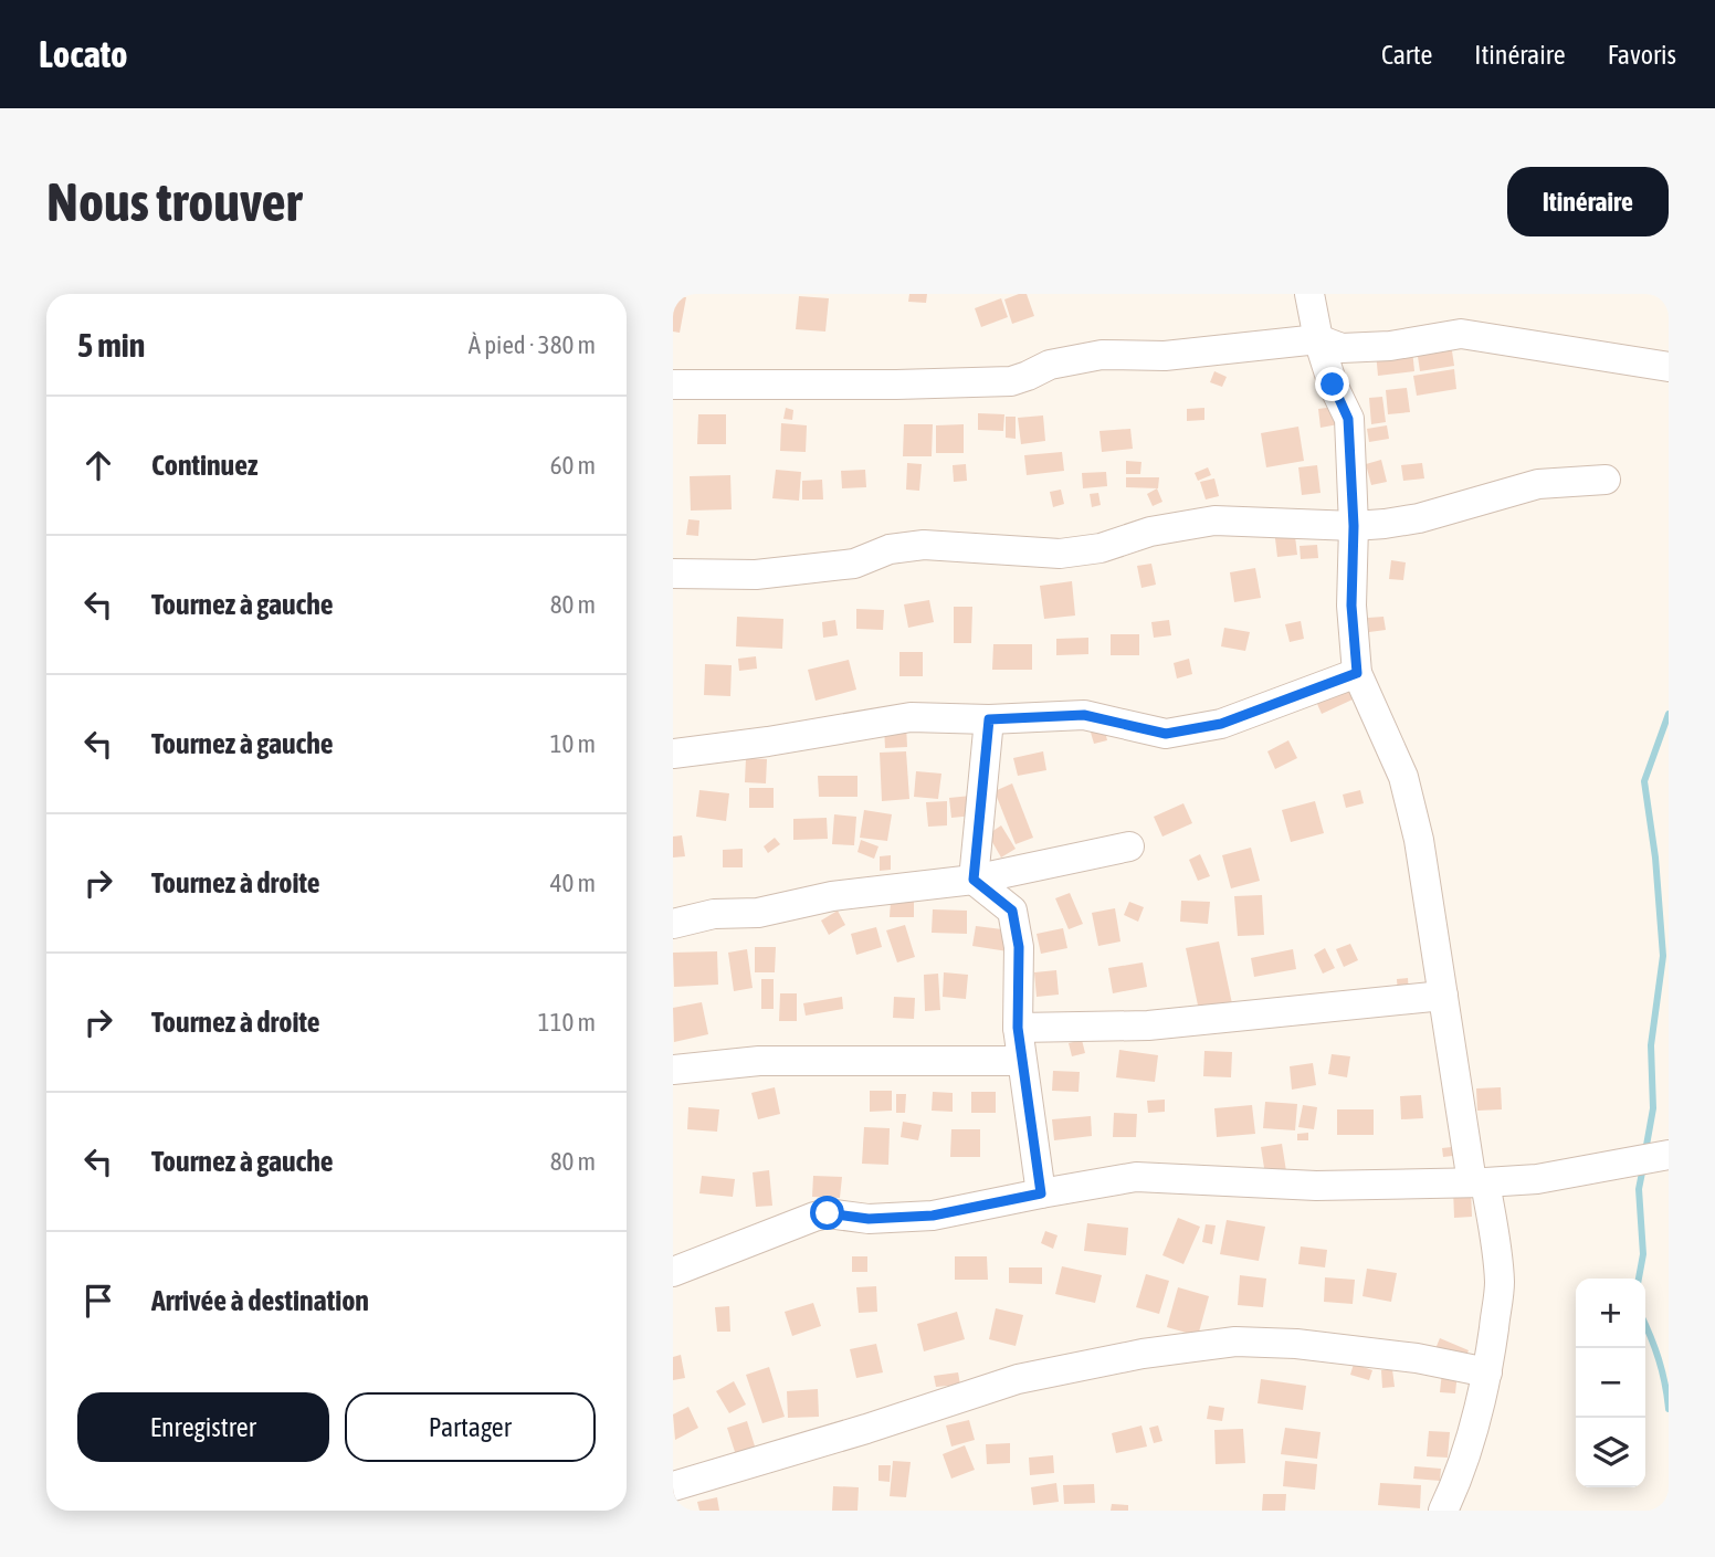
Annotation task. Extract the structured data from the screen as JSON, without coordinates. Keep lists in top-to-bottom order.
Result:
{
  "page": {
    "header": "Locato",
    "nav": ["Carte", "Itinéraire", "Favoris"],
    "buttons": [
      "Itinéraire",
      ["Enregistrer", "Partager"]
    ],
    "title": "Nous trouver",
    "heading": ["5 min", "À pied · 380 m"],
    "list": [
      ["Continuez", "60 m"],
      ["Tournez à gauche", "80 m"],
      ["Tournez à gauche", "10 m"],
      ["Tournez à droite", "40 m"],
      ["Tournez à droite", "110 m"],
      ["Tournez à gauche", "80 m"],
      "Arrivée à destination"
    ],
    "map_buttons": ["+", "−"]
  }
}
